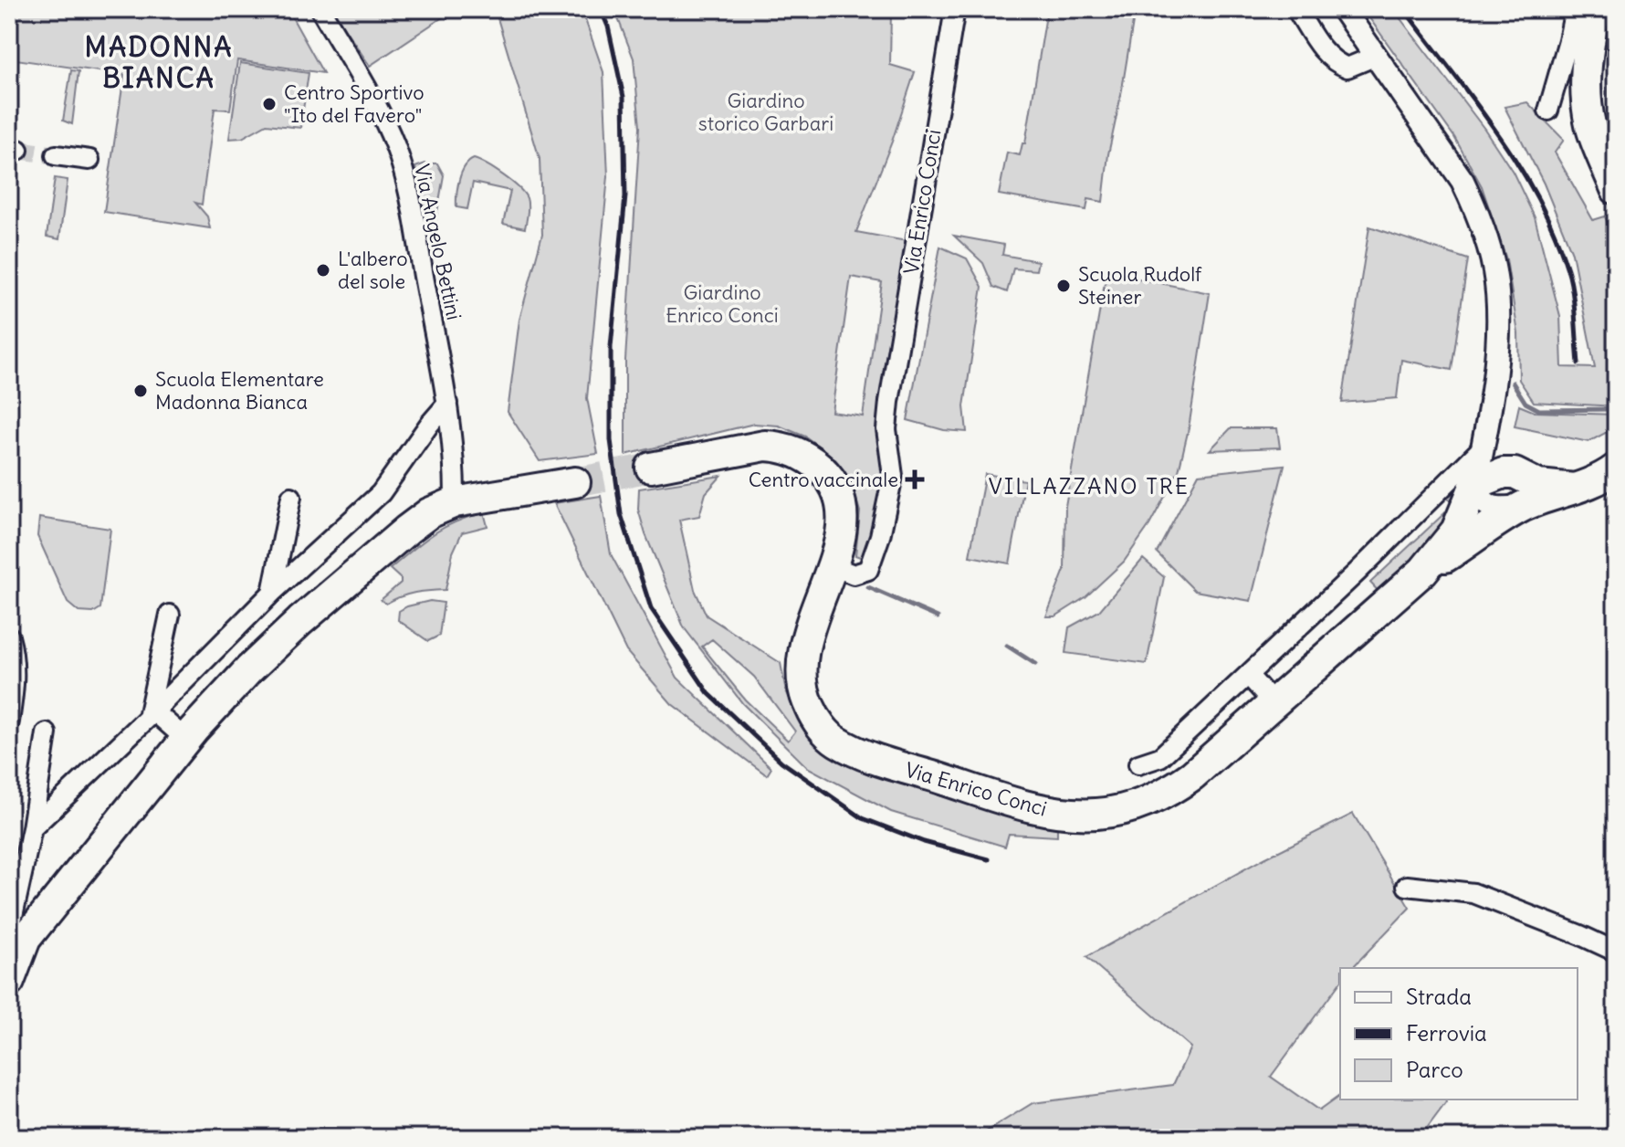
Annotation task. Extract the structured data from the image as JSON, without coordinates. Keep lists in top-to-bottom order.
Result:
{
  "streets": {
    "main road": ["Via Enrico Conci"],
    "street": ["Via Angelo Bettini"]
  },
  "districts": ["MADONNA BIANCA", "VILLAZZANO TRE"],
  "parks": ["Giardino storico Garbari", "Giardino Enrico Conci"],
  "places": {
    "other": [
      "Centro Sportivo \"Ito del Favero\"",
      "L'albero del sole",
      "Scuola Rudolf Steiner",
      "Scuola Elementare Madonna Bianca"
    ],
    "health": ["Centro vaccinale"]
  },
  "legend": ["Strada", "Ferrovia", "Parco"]
}
